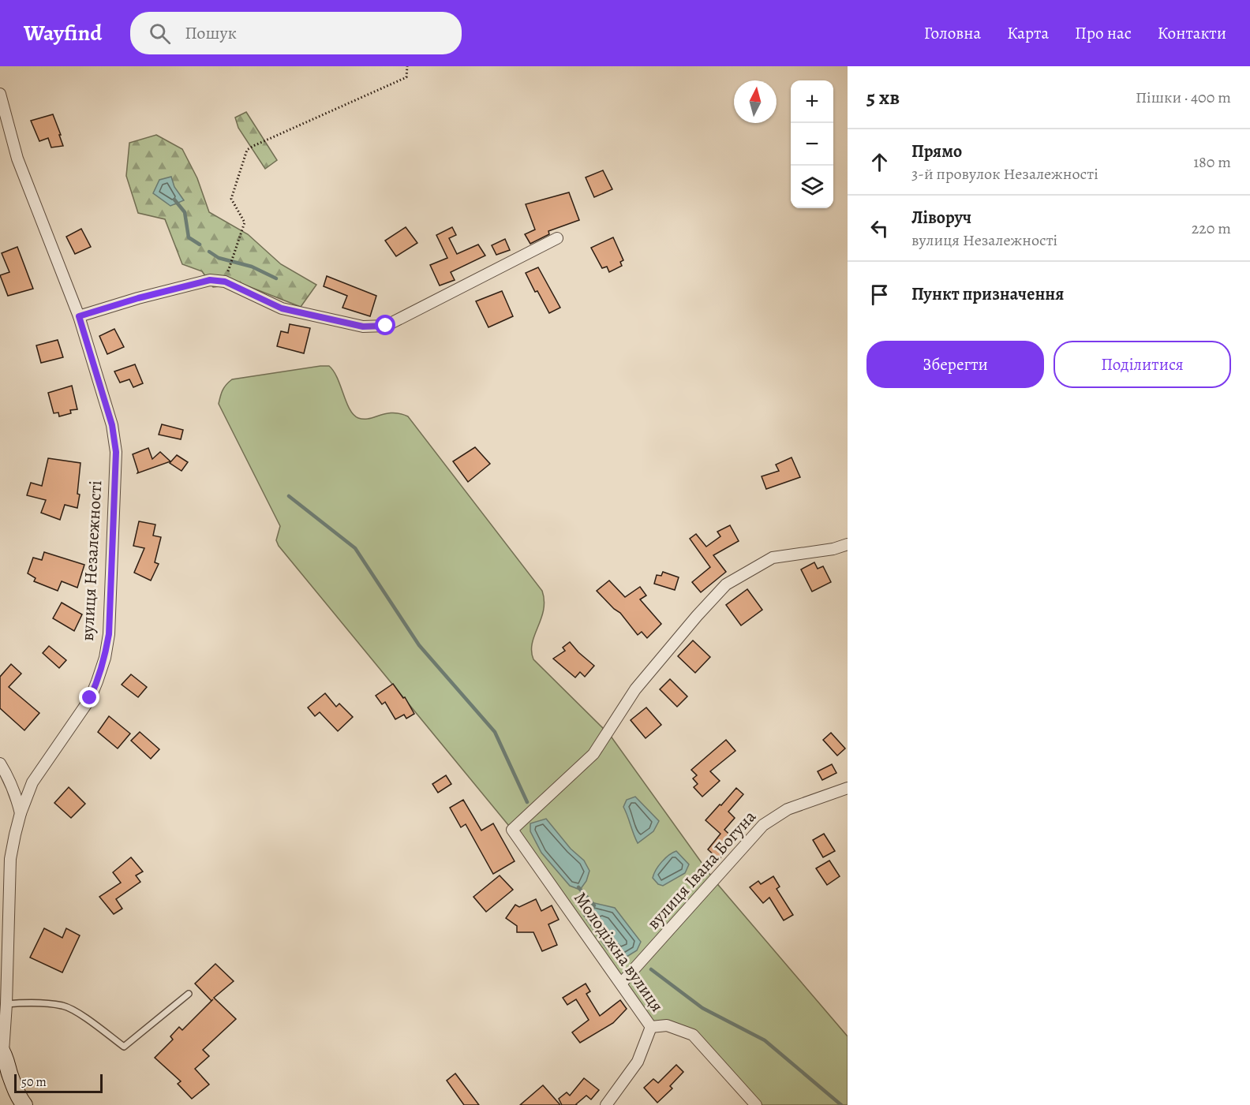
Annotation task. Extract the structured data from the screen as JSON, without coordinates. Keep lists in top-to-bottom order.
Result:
{
  "streets": {
    "street": ["вулиця Незалежності", "вулиця Івана Богуна", "Молодіжна вулиця"]
  },
  "crossings": [
    ["вулиця Івана Богуна", "Молодіжна вулиця"]
  ],
  "scale_bar": "50 m",
  "north": "top",
  "page": {
    "header": "Wayfind",
    "search": "Пошук",
    "nav": [
      "Головна",
      "Карта",
      "Про нас",
      "Контакти"
    ],
    "heading": ["5 хв", "Пішки · 400 m"],
    "map_buttons": ["+", "−"],
    "list": [
      ["Прямо", "3-й провулок Незалежності", "180 m"],
      ["Ліворуч", "вулиця Незалежності", "220 m"],
      "Пункт призначення"
    ],
    "buttons": ["Зберегти", "Поділитися"],
    "scale": "50 m"
  }
}
